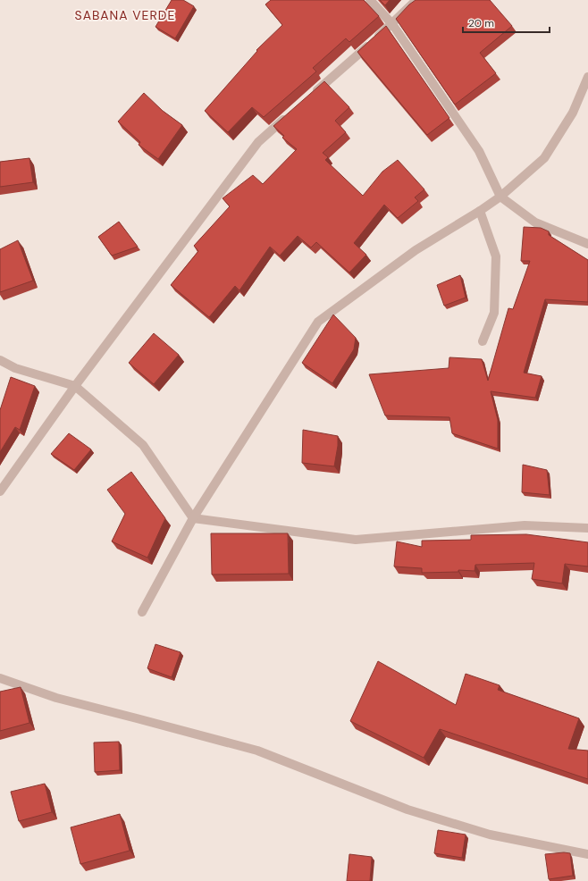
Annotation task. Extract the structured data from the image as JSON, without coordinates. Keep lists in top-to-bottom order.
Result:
{
  "districts": ["SABANA VERDE"],
  "scale_bar": "20 m"
}
